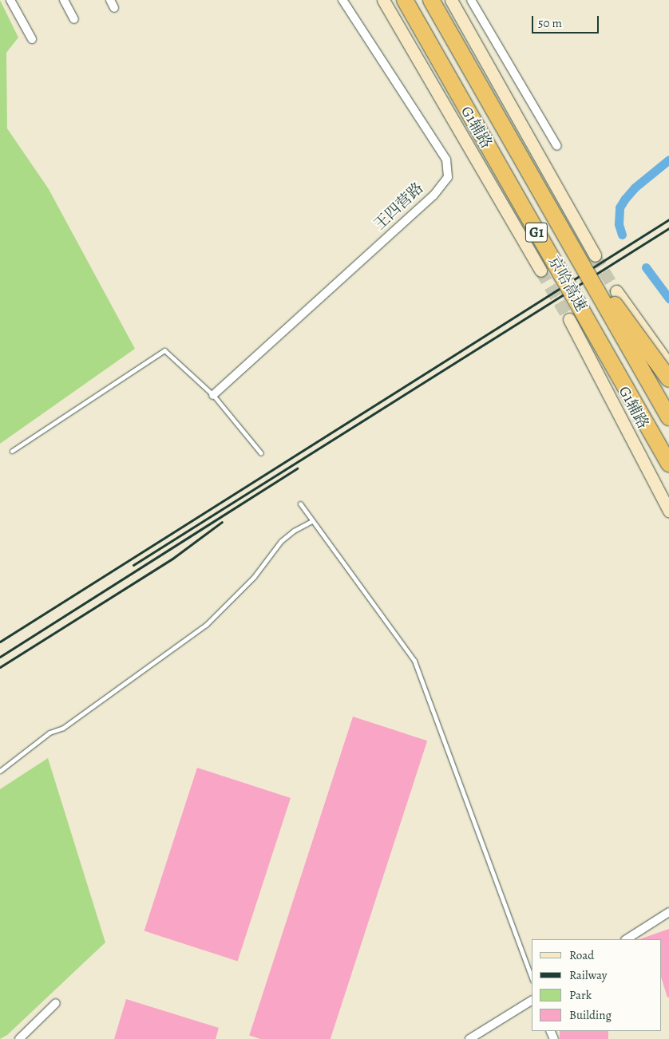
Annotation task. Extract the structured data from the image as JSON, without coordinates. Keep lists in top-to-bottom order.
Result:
{
  "streets": {
    "highway": ["G1", "京哈高速"],
    "main road": ["G1辅路"],
    "street": ["王四营路"]
  },
  "legend": [
    "Road",
    "Railway",
    "Park",
    "Building"
  ],
  "scale_bar": "50 m"
}
